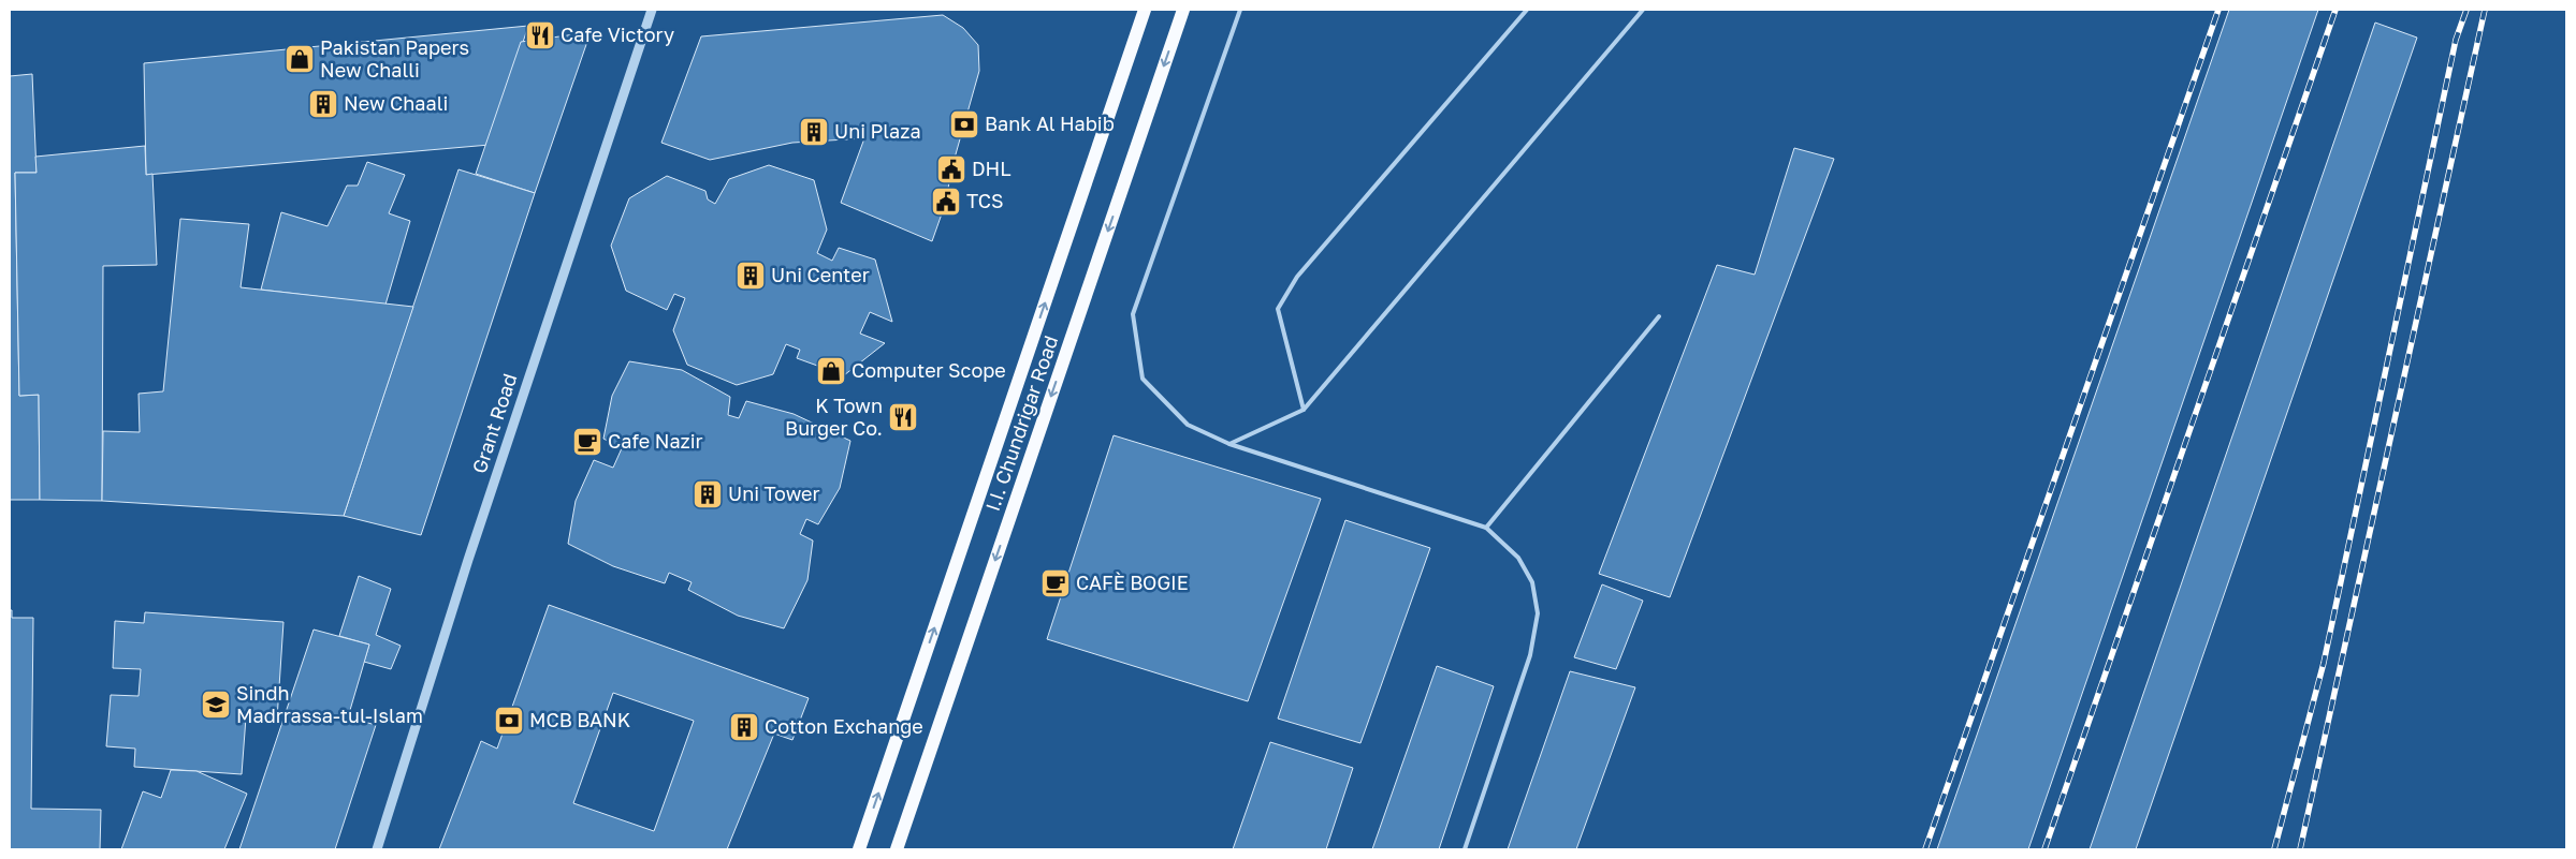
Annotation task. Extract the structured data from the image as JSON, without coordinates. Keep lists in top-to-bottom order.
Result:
{
  "streets": {
    "main road": ["I.I. Chundrigar Road"],
    "street": ["Grant Road"]
  },
  "places": {
    "restaurant": ["Cafe Victory", "K Town Burger Co."],
    "shop": ["Pakistan Papers New Challi", "Computer Scope"],
    "building": [
      "New Chaali",
      "Uni Plaza",
      "Uni Center",
      "Uni Tower",
      "Cotton Exchange"
    ],
    "bank": ["Bank Al Habib", "MCB BANK"],
    "public building": ["DHL", "TCS"],
    "cafe": ["Cafe Nazir", "CAFÈ BOGIE"],
    "school or university": ["Sindh Madrrassa-tul-Islam"]
  }
}
